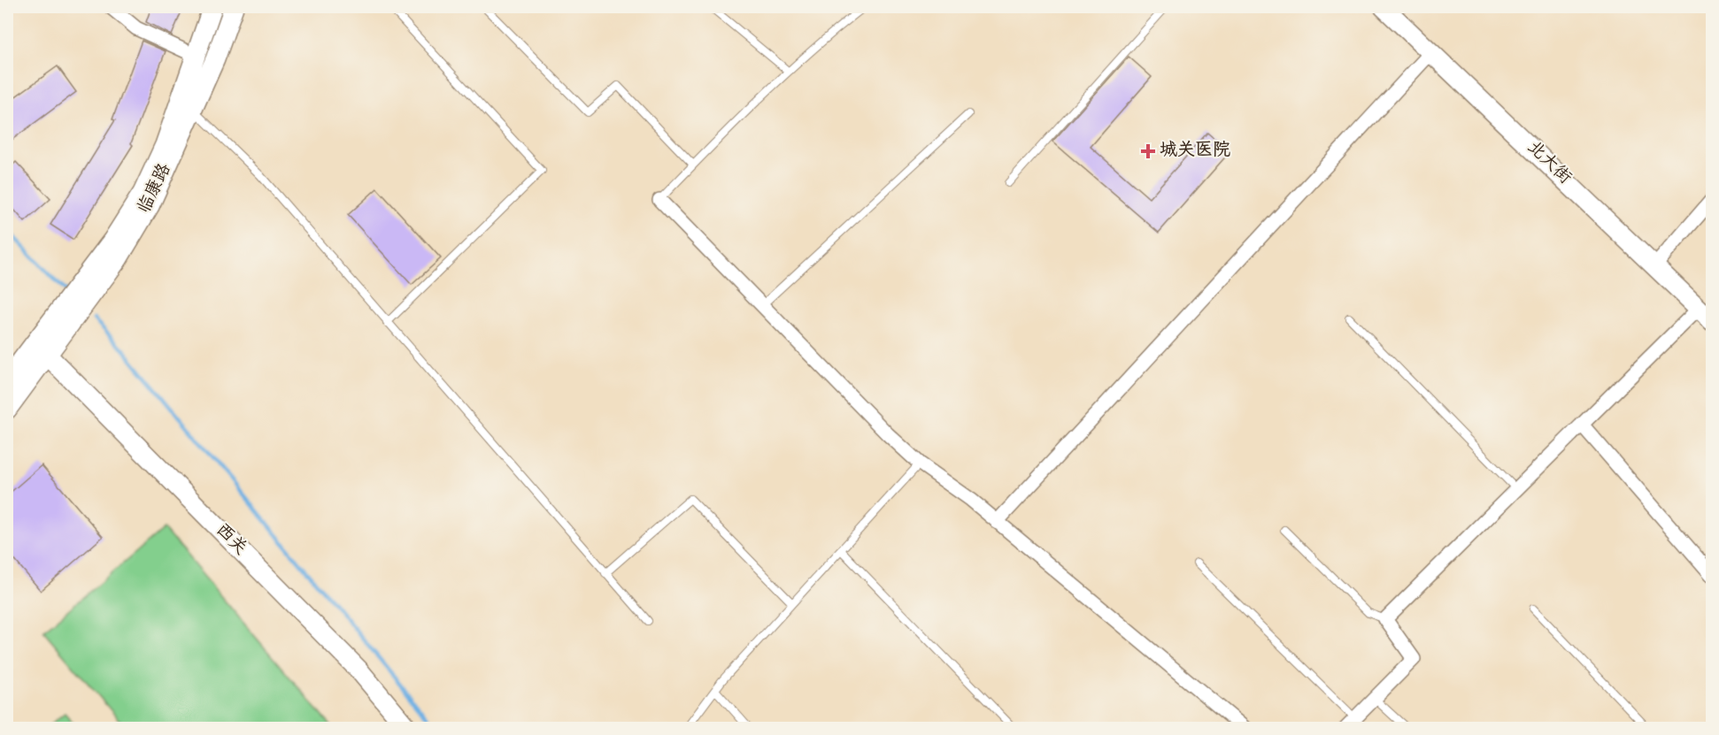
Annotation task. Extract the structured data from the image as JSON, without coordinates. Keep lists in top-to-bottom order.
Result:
{
  "streets": {
    "main road": ["北大街", "临康路", "西关"]
  },
  "crossings": [
    ["临康路", "西关"]
  ],
  "places": {
    "health": ["城关医院"]
  }
}
